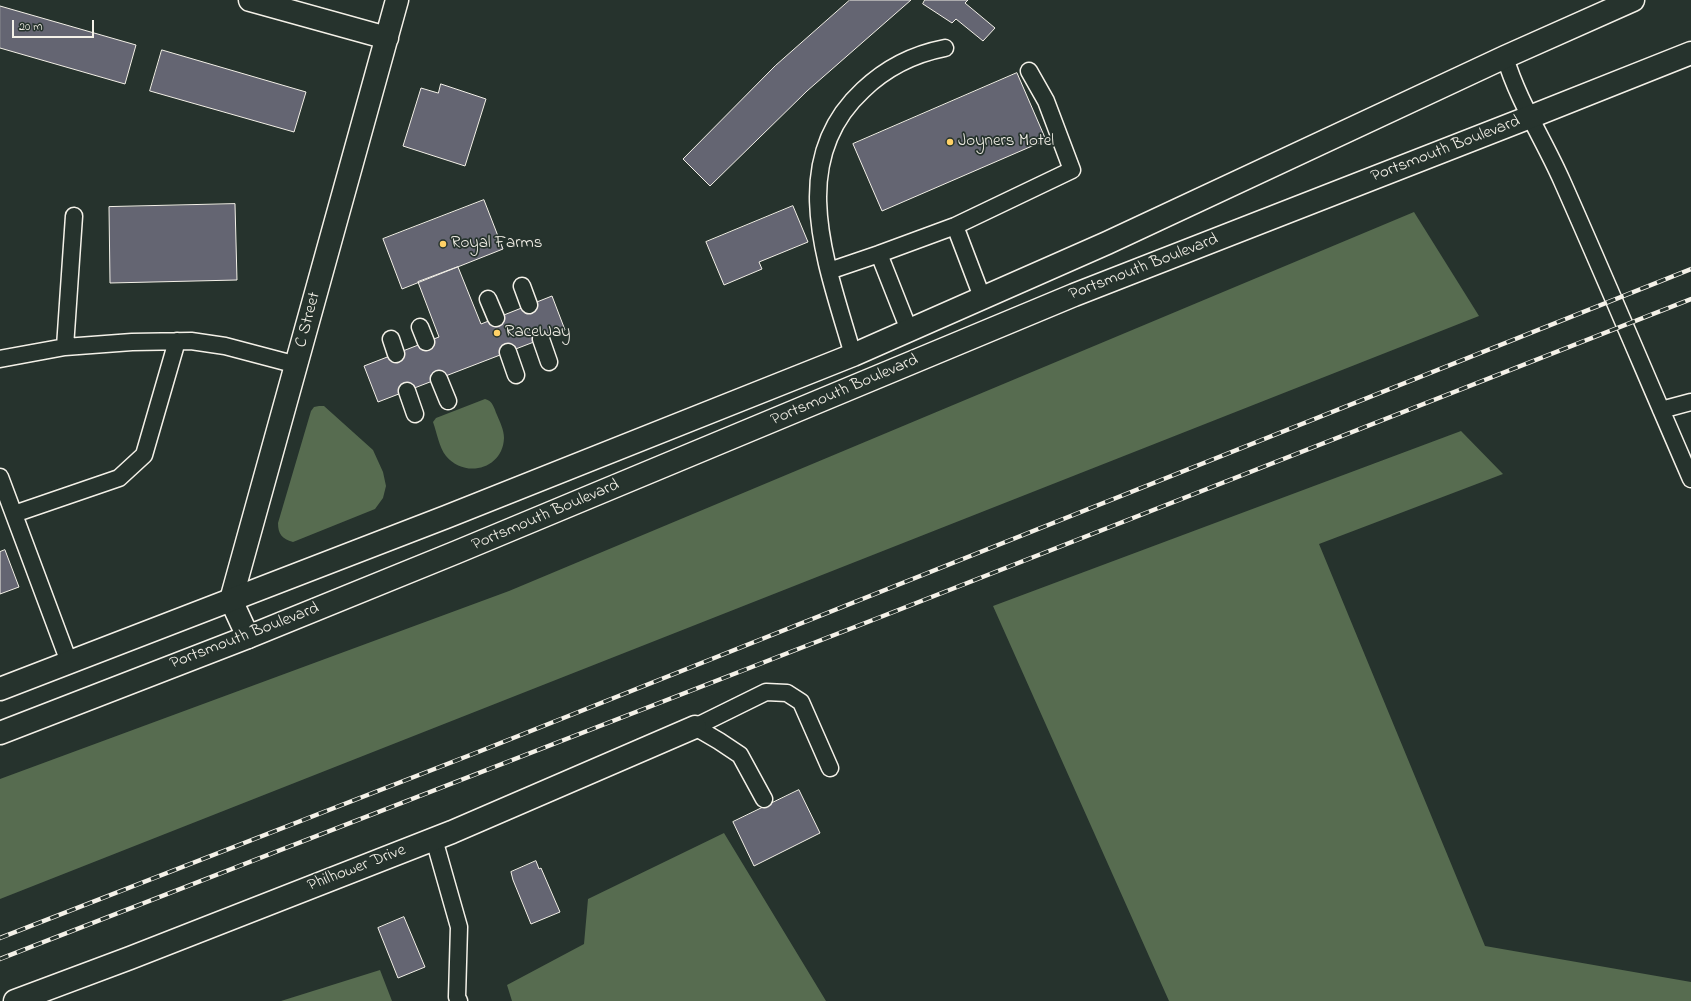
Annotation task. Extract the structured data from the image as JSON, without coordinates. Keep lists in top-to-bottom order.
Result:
{
  "streets": {
    "main road": ["Portsmouth Boulevard", "C Street", "Philhower Drive"]
  },
  "crossings": [
    ["Portsmouth Boulevard", "C Street"]
  ],
  "places": ["Joyners Motel", "Royal Farms", "RaceWay"],
  "scale_bar": "20 m"
}
